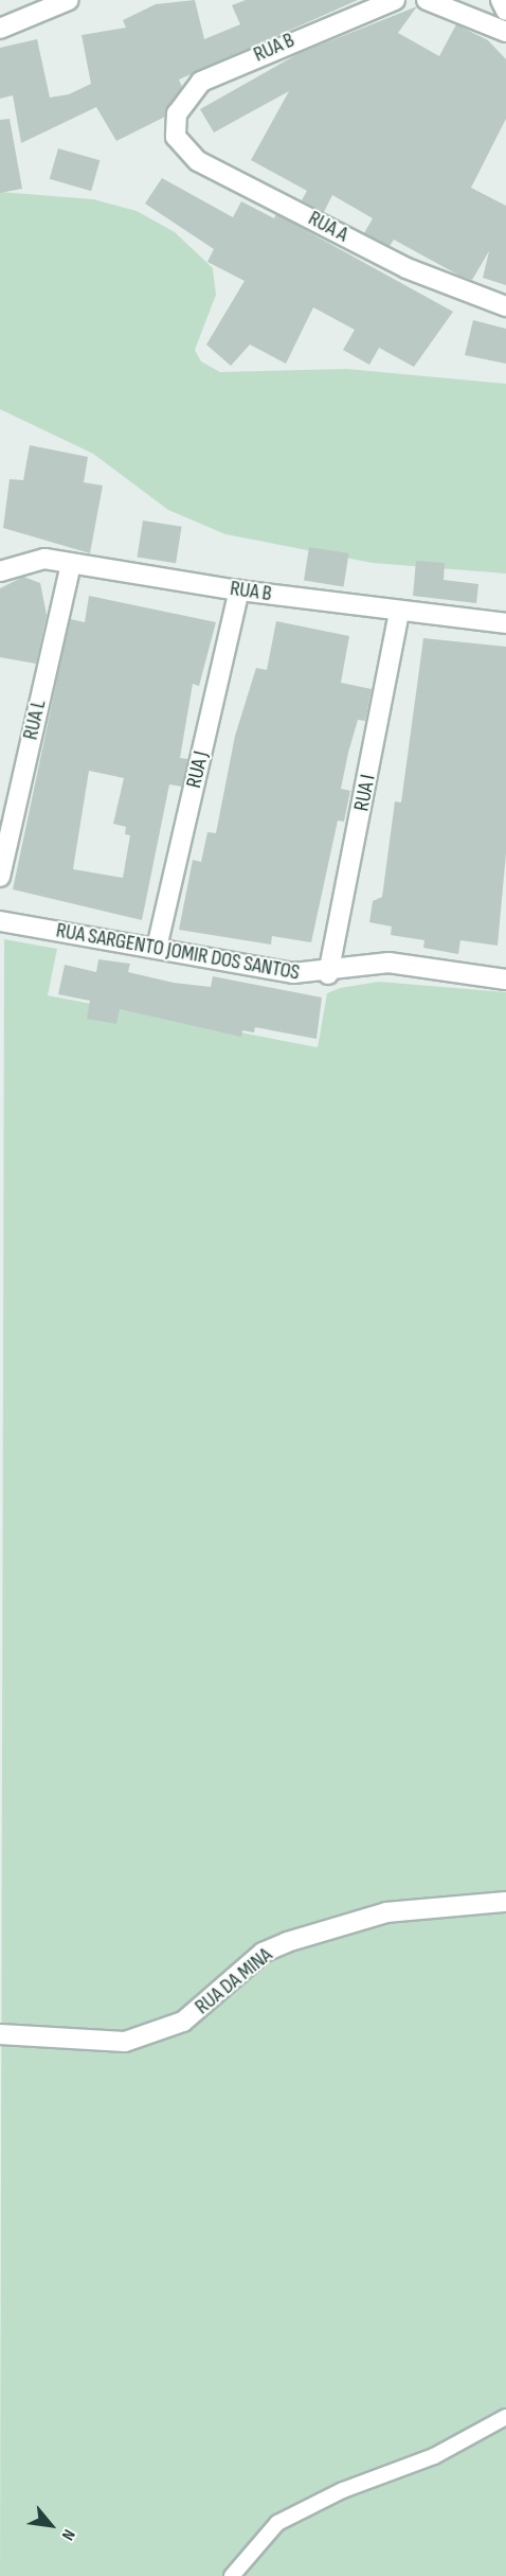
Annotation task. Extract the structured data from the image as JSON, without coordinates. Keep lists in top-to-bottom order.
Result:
{
  "streets": {
    "street": [
      "RUA B",
      "RUA A",
      "RUA L",
      "RUA J",
      "RUA I",
      "RUA SARGENTO JOMIR DOS SANTOS",
      "RUA DA MINA"
    ]
  },
  "crossings": [
    ["RUA B", "RUA A"],
    ["RUA B", "RUA L"],
    ["RUA B", "RUA J"],
    ["RUA B", "RUA I"],
    ["RUA J", "RUA SARGENTO JOMIR DOS SANTOS"],
    ["RUA I", "RUA SARGENTO JOMIR DOS SANTOS"]
  ],
  "north": "bottom right"
}
